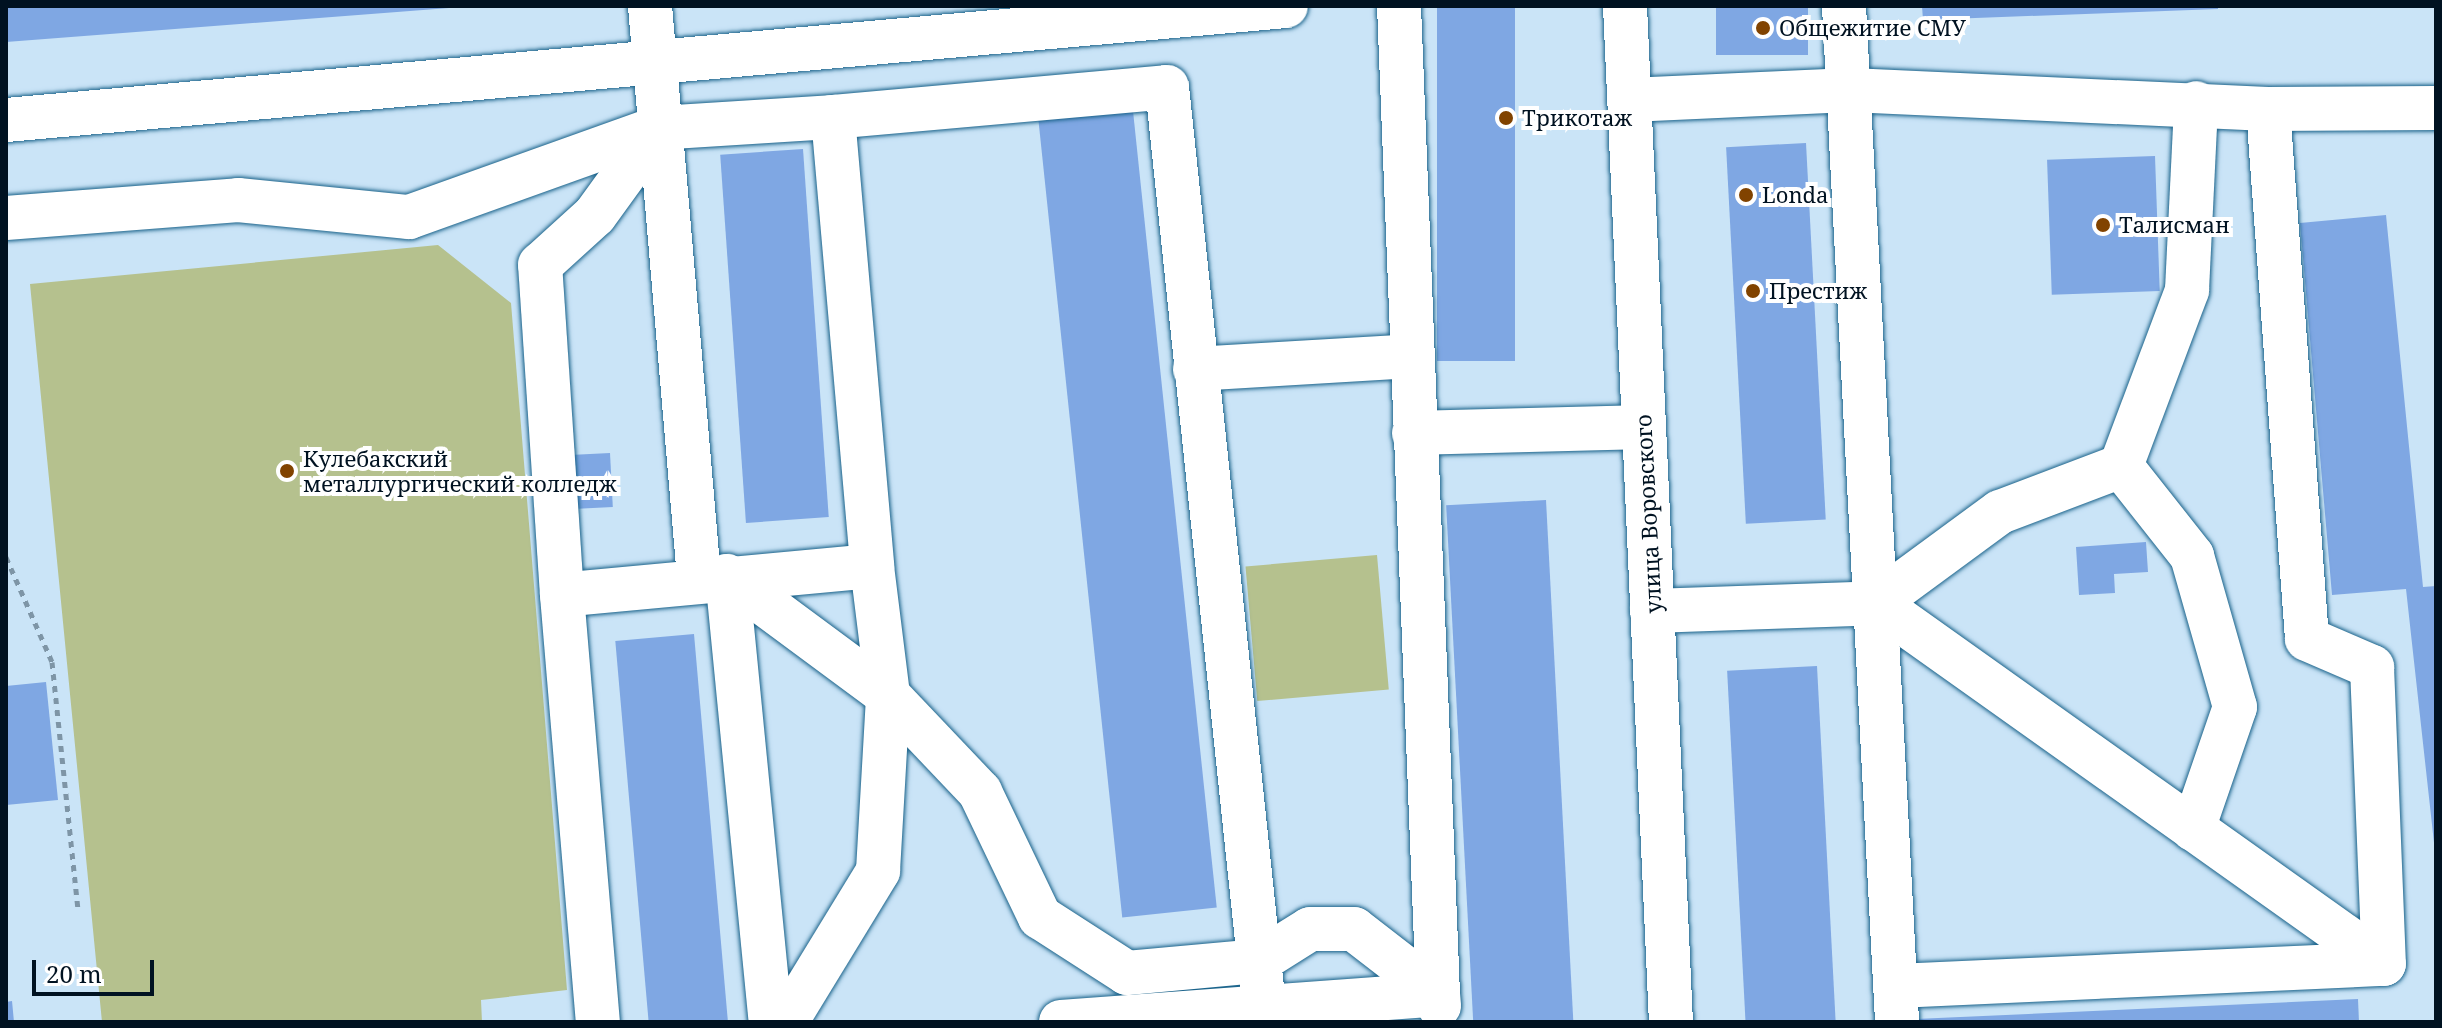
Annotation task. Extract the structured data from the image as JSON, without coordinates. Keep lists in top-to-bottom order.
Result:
{
  "streets": {
    "street": ["улица Воровского"]
  },
  "places": [
    "Общежитие СМУ",
    "Трикотаж",
    "Londa",
    "Талисман",
    "Престиж",
    "Кулебакский металлургический колледж"
  ],
  "scale_bar": "20 m"
}
